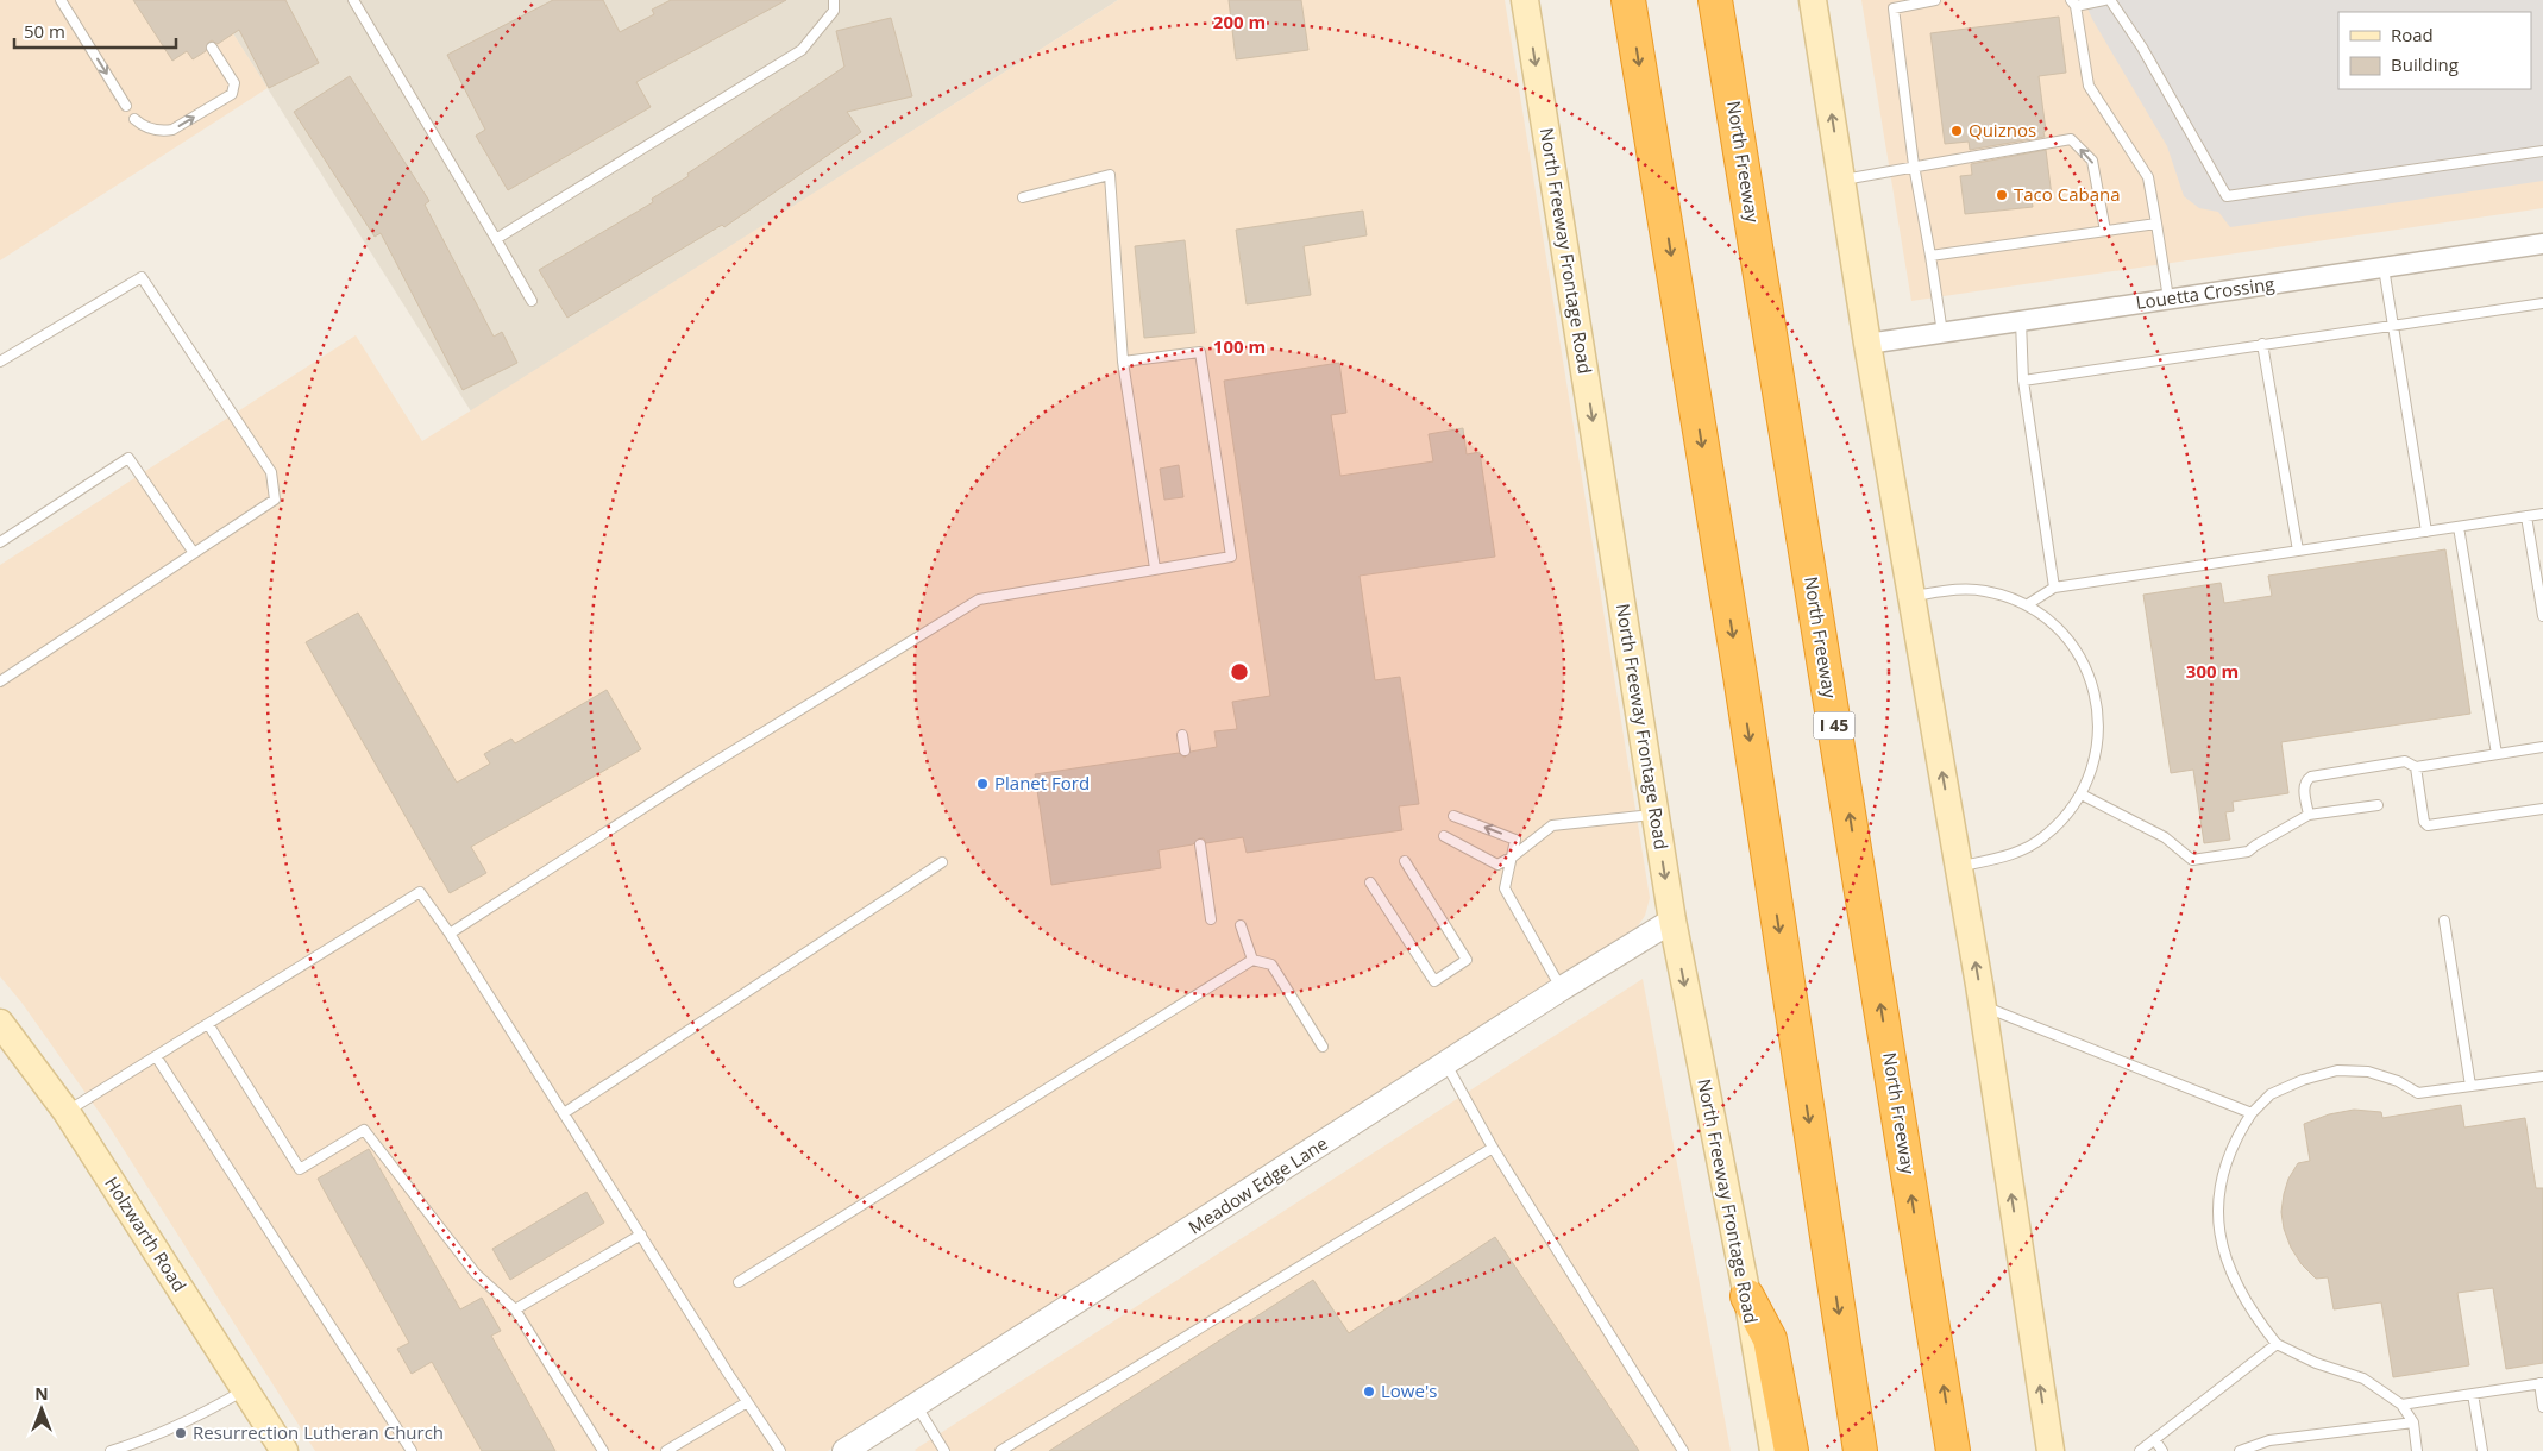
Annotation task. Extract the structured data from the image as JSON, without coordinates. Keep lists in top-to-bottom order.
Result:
{
  "streets": {
    "highway": ["North Freeway", "I 45"],
    "main road": ["North Freeway Frontage Road", "Holzwarth Road"],
    "street": ["Louetta Crossing", "Meadow Edge Lane"]
  },
  "crossings": [
    ["North Freeway Frontage Road", "Meadow Edge Lane"]
  ],
  "one_way": ["North Freeway Frontage Road"],
  "places": [
    "Quiznos",
    "Taco Cabana",
    "Planet Ford",
    "Lowe's",
    "Resurrection Lutheran Church"
  ],
  "legend": ["Road", "Building"],
  "scale_bar": "50 m",
  "north": "top",
  "rings": ["200 m", "100 m", "300 m"]
}
